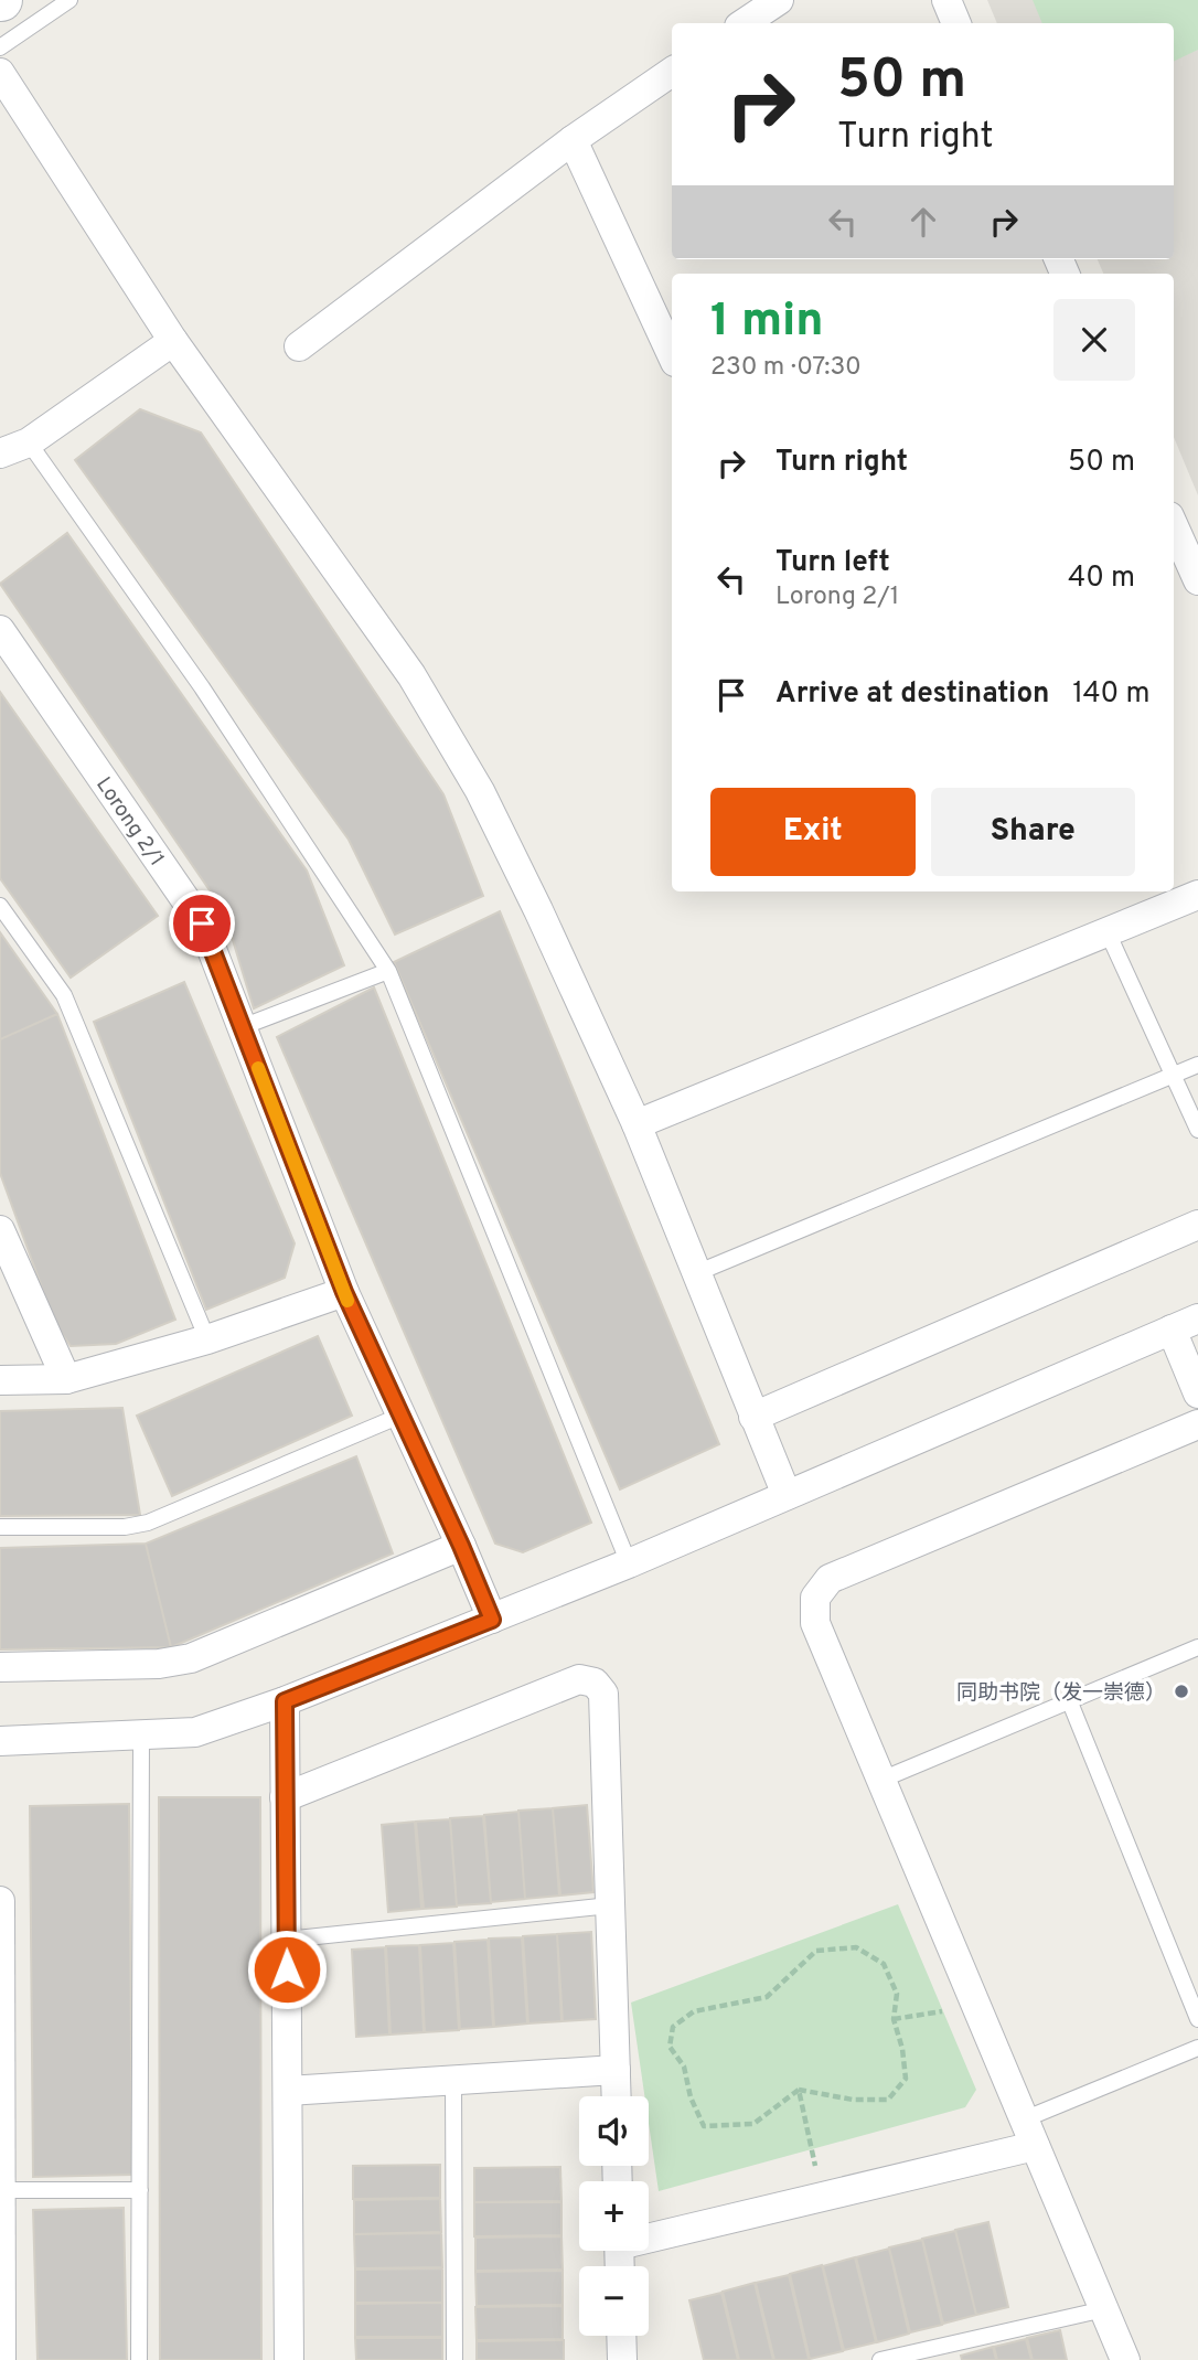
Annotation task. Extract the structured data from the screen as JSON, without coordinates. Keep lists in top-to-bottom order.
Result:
{
  "streets": {
    "street": ["Lorong 2/1"]
  },
  "places": ["同助书院（发一崇德）"],
  "page": {
    "turn": ["50 m", "Turn right"],
    "heading": ["1 min", "230 m · 07:30"],
    "list": [
      {
        "name": "Turn right",
        "value": "50 m"
      },
      {
        "name": "Turn left",
        "note": "Lorong 2/1",
        "value": "40 m"
      },
      {
        "name": "Arrive at destination",
        "value": "140 m"
      }
    ],
    "buttons": ["Exit", "Share"],
    "map_buttons": ["+", "−"]
  }
}
